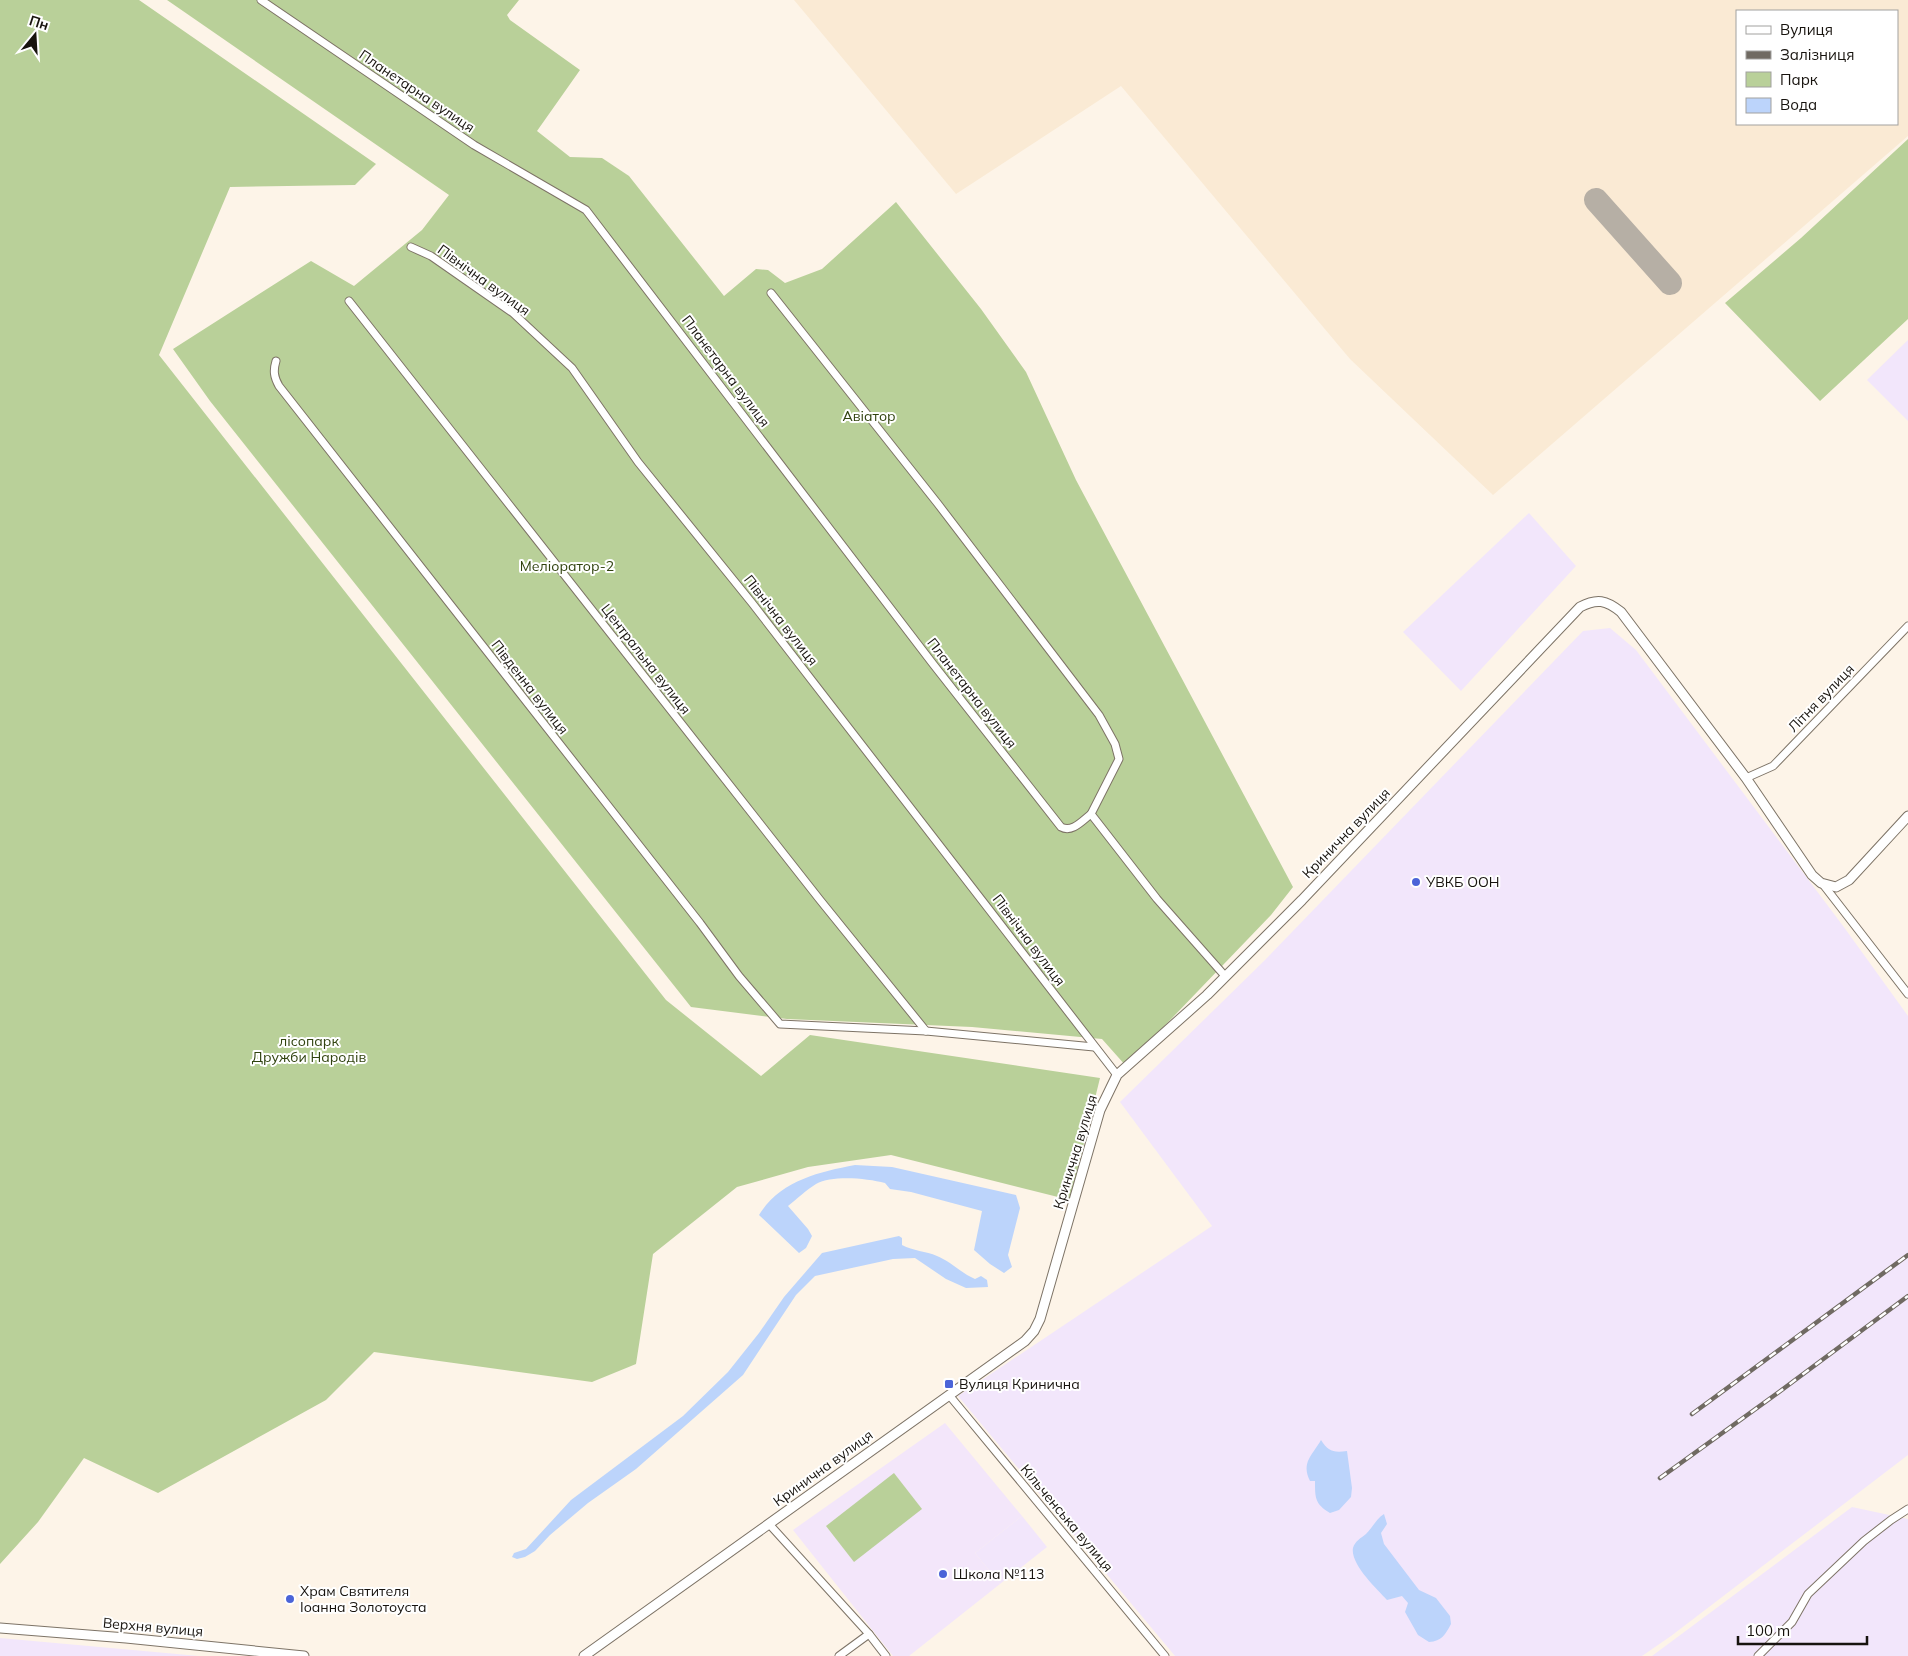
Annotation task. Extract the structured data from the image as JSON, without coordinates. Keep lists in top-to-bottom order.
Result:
{
  "streets": {
    "street": [
      "Планетарна вулиця",
      "Північна вулиця",
      "Центральна вулиця",
      "Південна вулиця",
      "Літня вулиця",
      "Кринична вулиця",
      "Кільченська вулиця",
      "Верхня вулиця"
    ]
  },
  "crossings": [
    ["Північна вулиця", "Кринична вулиця"],
    ["Центральна вулиця", "Південна вулиця"],
    ["Літня вулиця", "Кринична вулиця"],
    ["Кринична вулиця", "Кільченська вулиця"]
  ],
  "parks": ["Авіатор", "Меліоратор-2", "лісопарк Дружби Народів"],
  "places": {
    "other": ["УВКБ ООН", "Школа №113", "Храм Святителя Іоанна Золотоуста"],
    "transit": ["Вулиця Кринична"]
  },
  "legend": [
    "Вулиця",
    "Залізниця",
    "Парк",
    "Вода"
  ],
  "scale_bar": "100 m",
  "north": "top"
}
